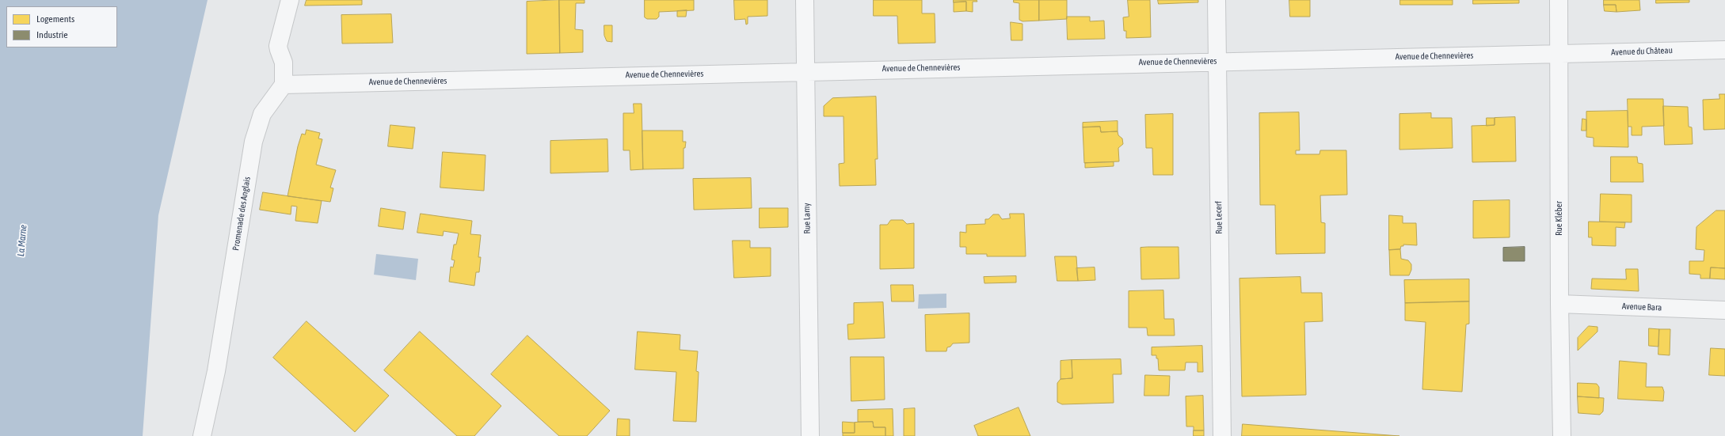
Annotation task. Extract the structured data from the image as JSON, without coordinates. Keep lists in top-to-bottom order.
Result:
{
  "streets": {
    "street": [
      "Avenue du Château",
      "Avenue de Chennevières",
      "Promenade des Anglais",
      "Rue Lecerf",
      "Rue Lamy",
      "Rue Kléber",
      "Avenue Bara"
    ]
  },
  "crossings": [
    ["Avenue du Château", "Avenue de Chennevières"],
    ["Avenue du Château", "Rue Kléber"],
    ["Avenue de Chennevières", "Promenade des Anglais"],
    ["Avenue de Chennevières", "Rue Lecerf"],
    ["Avenue de Chennevières", "Rue Lamy"],
    ["Avenue de Chennevières", "Rue Kléber"],
    ["Rue Kléber", "Avenue Bara"]
  ],
  "water": ["La Marne"],
  "legend": ["Logements", "Industrie"]
}
